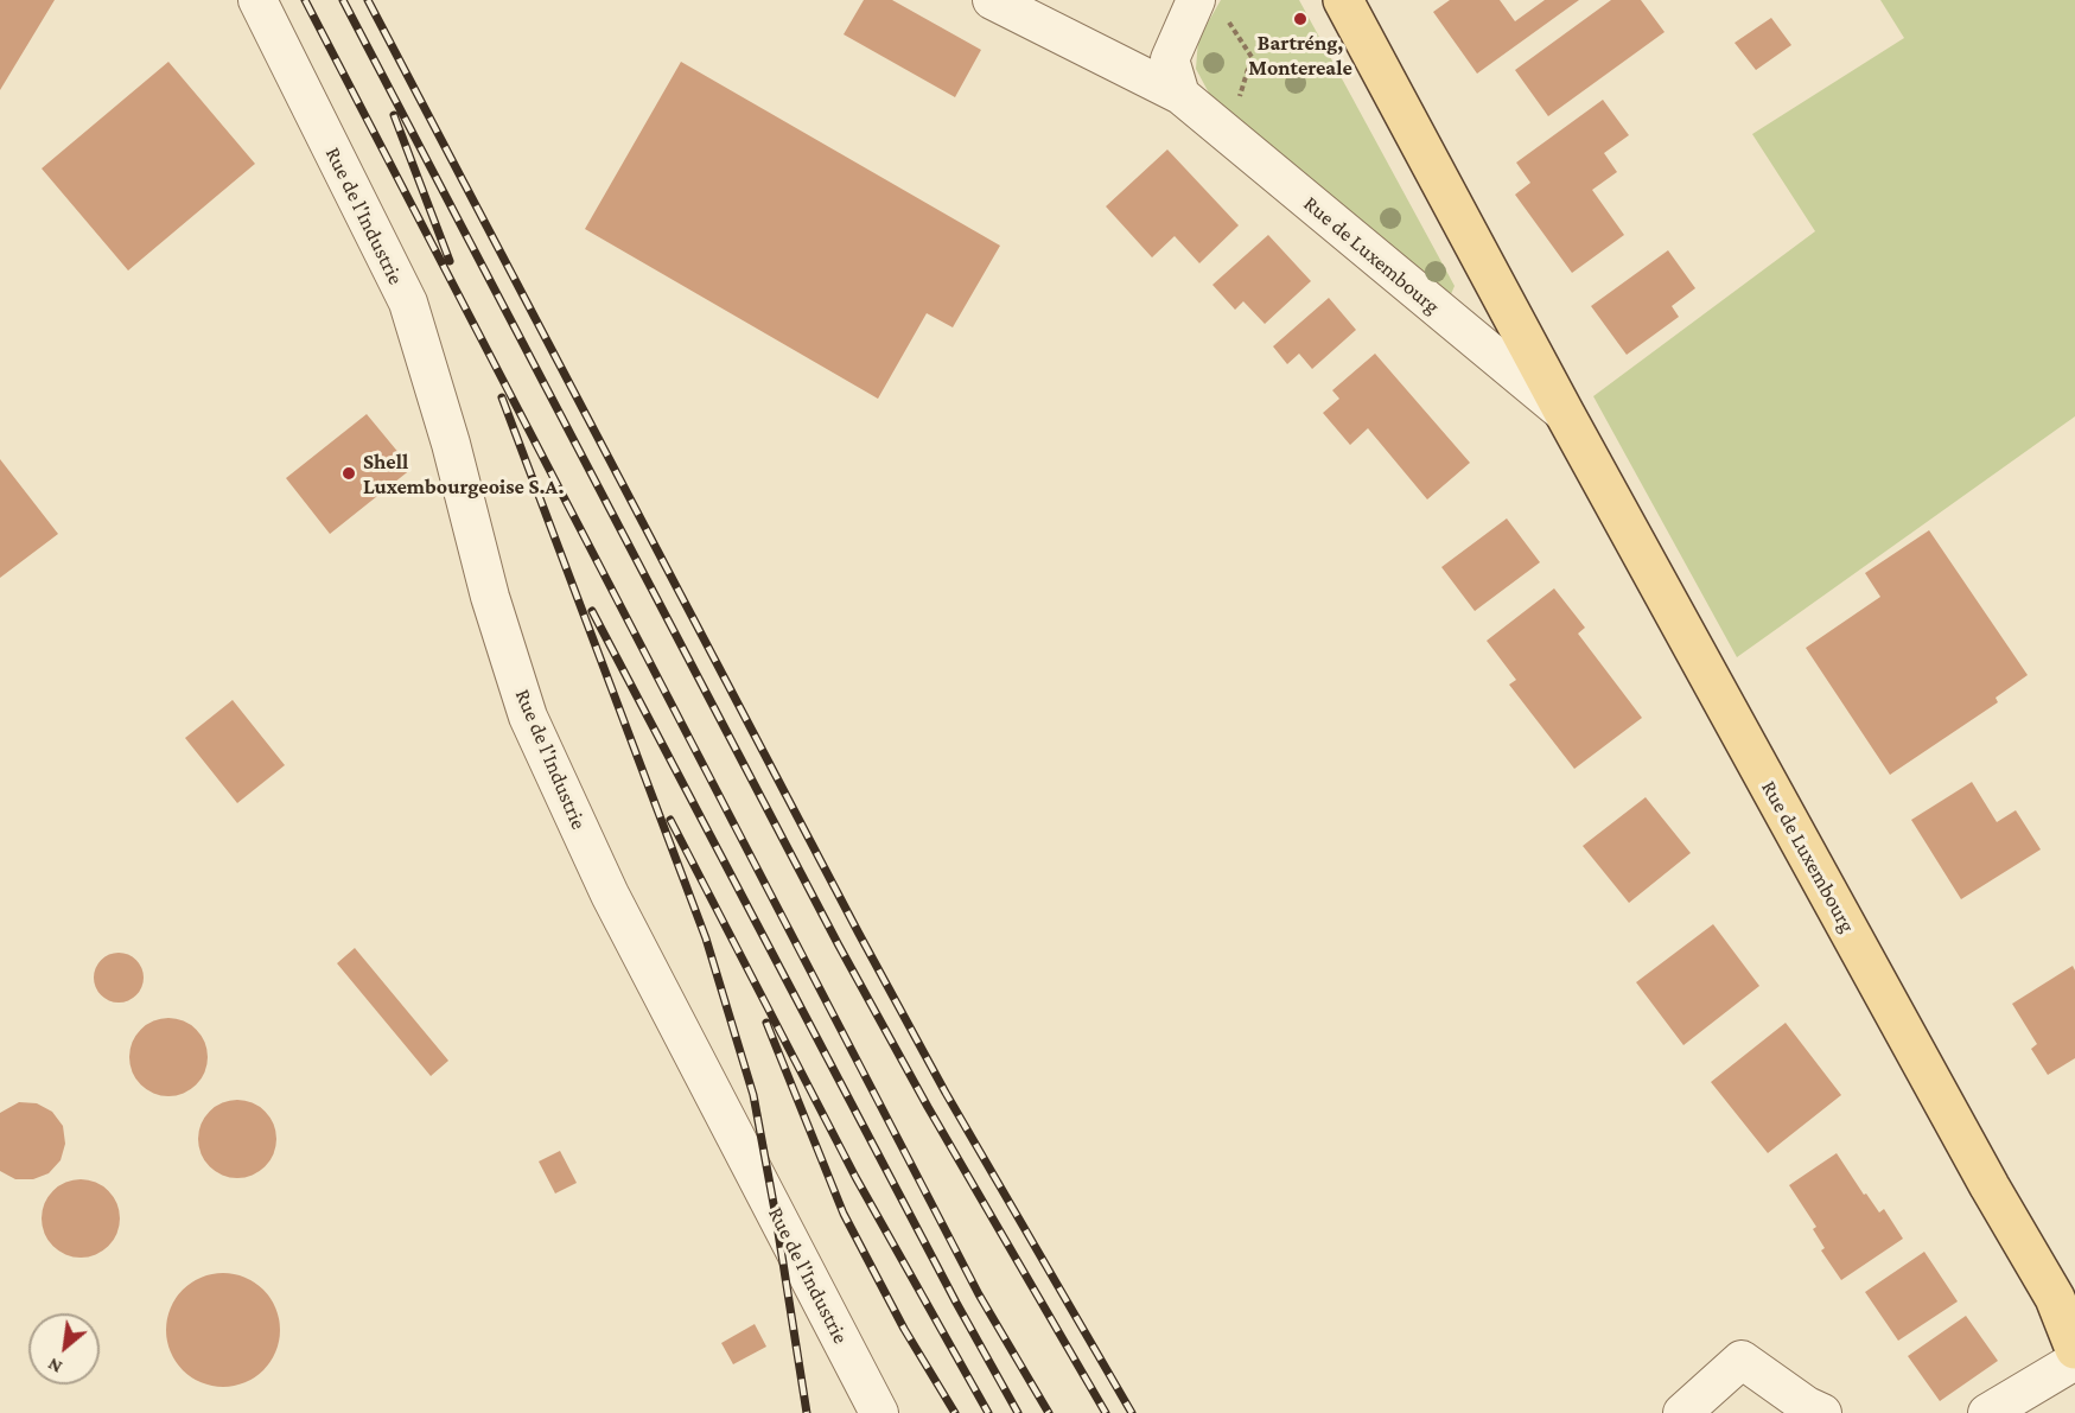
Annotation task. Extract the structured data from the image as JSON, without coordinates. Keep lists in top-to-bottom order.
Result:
{
  "streets": {
    "main road": ["Rue de Luxembourg"],
    "street": ["Rue de l'Industrie"]
  },
  "places": ["Bartréng, Montereale", "Shell Luxembourgeoise S.A."],
  "north": "bottom left"
}
